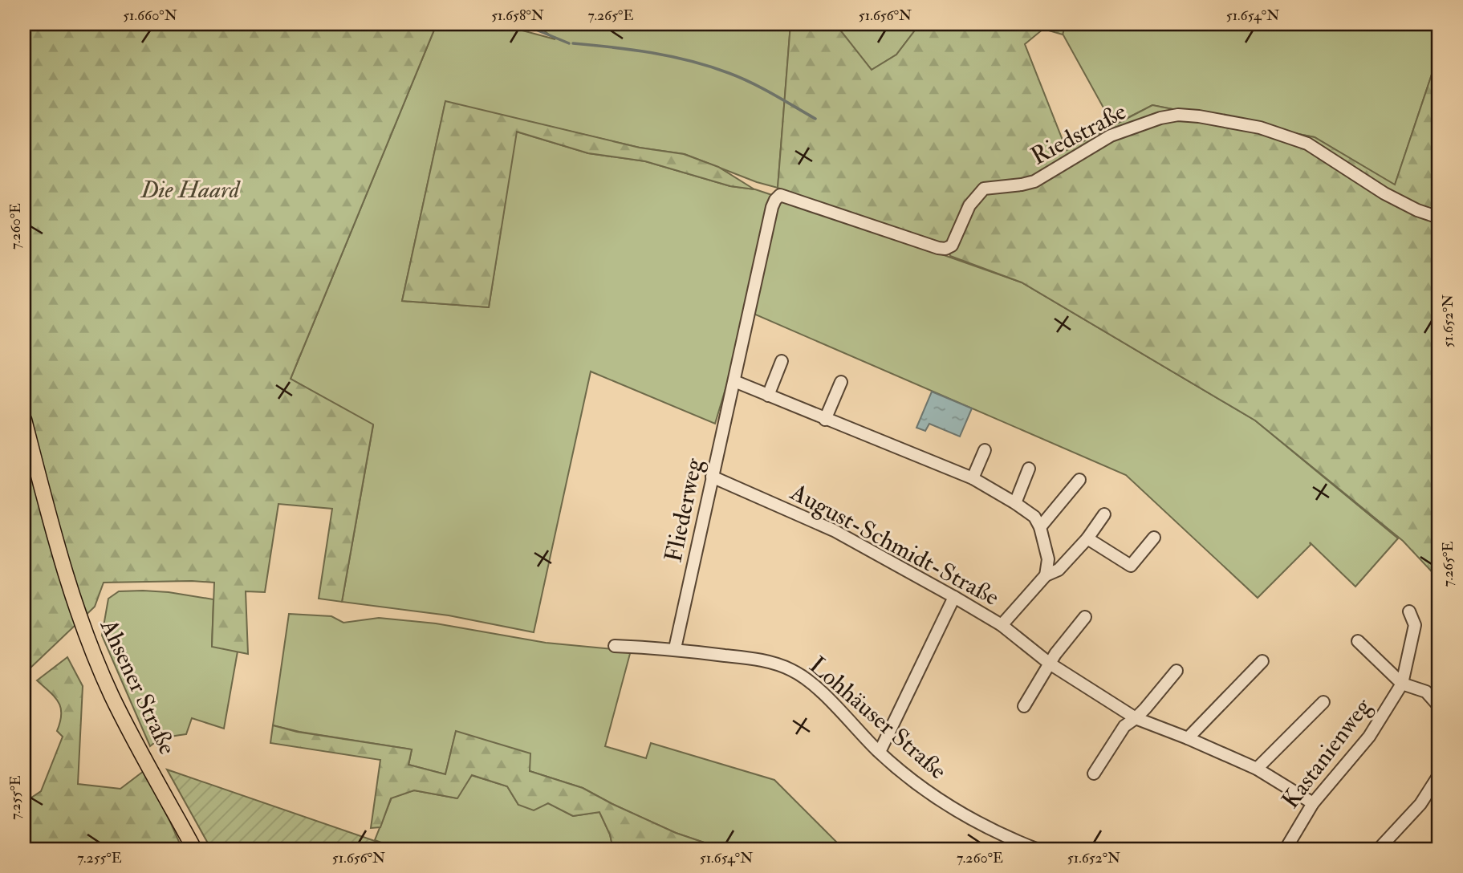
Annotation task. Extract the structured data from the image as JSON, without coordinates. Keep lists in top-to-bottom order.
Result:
{
  "streets": {
    "main road": ["Ahsener Straße"],
    "street": [
      "Riedstraße",
      "Fliederweg",
      "August-Schmidt-Straße",
      "Lohhäuser Straße",
      "Kastanienweg"
    ]
  },
  "crossings": [
    ["Riedstraße", "Fliederweg"],
    ["Fliederweg", "August-Schmidt-Straße"],
    ["Fliederweg", "Lohhäuser Straße"],
    ["August-Schmidt-Straße", "Kastanienweg"]
  ],
  "parks": ["Die Haard"],
  "coordinates": [
    "51.660°N",
    "51.658°N",
    "7.265°E",
    "51.656°N",
    "51.654°N",
    "7.260°E",
    "51.652°N",
    "7.255°E"
  ]
}
